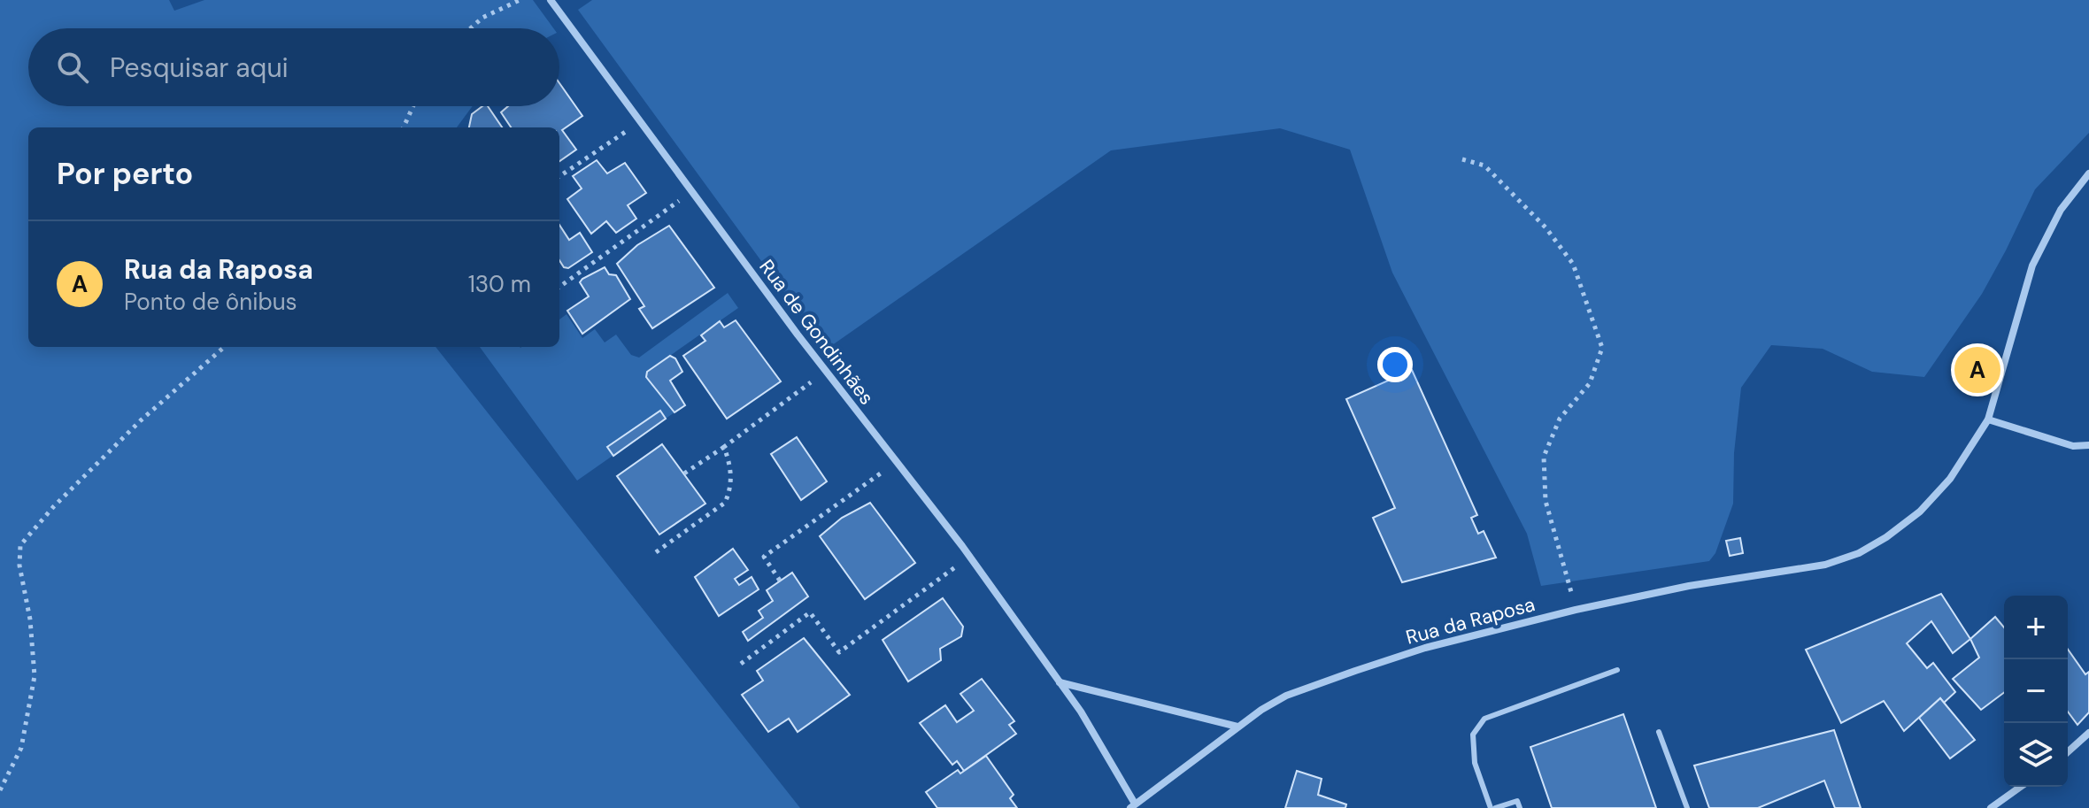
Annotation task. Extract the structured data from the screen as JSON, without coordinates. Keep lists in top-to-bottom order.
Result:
{
  "streets": {
    "street": ["Rua de Gondinhães", "Rua da Raposa"]
  },
  "crossings": [
    ["Rua de Gondinhães", "Rua da Raposa"]
  ],
  "page": {
    "search": "Pesquisar aqui",
    "heading": "Por perto",
    "list": [
      {
        "mark": "A",
        "name": "Rua da Raposa",
        "note": "Ponto de ônibus",
        "value": "130 m"
      }
    ],
    "pins": "A",
    "map_buttons": ["+", "−"]
  }
}
